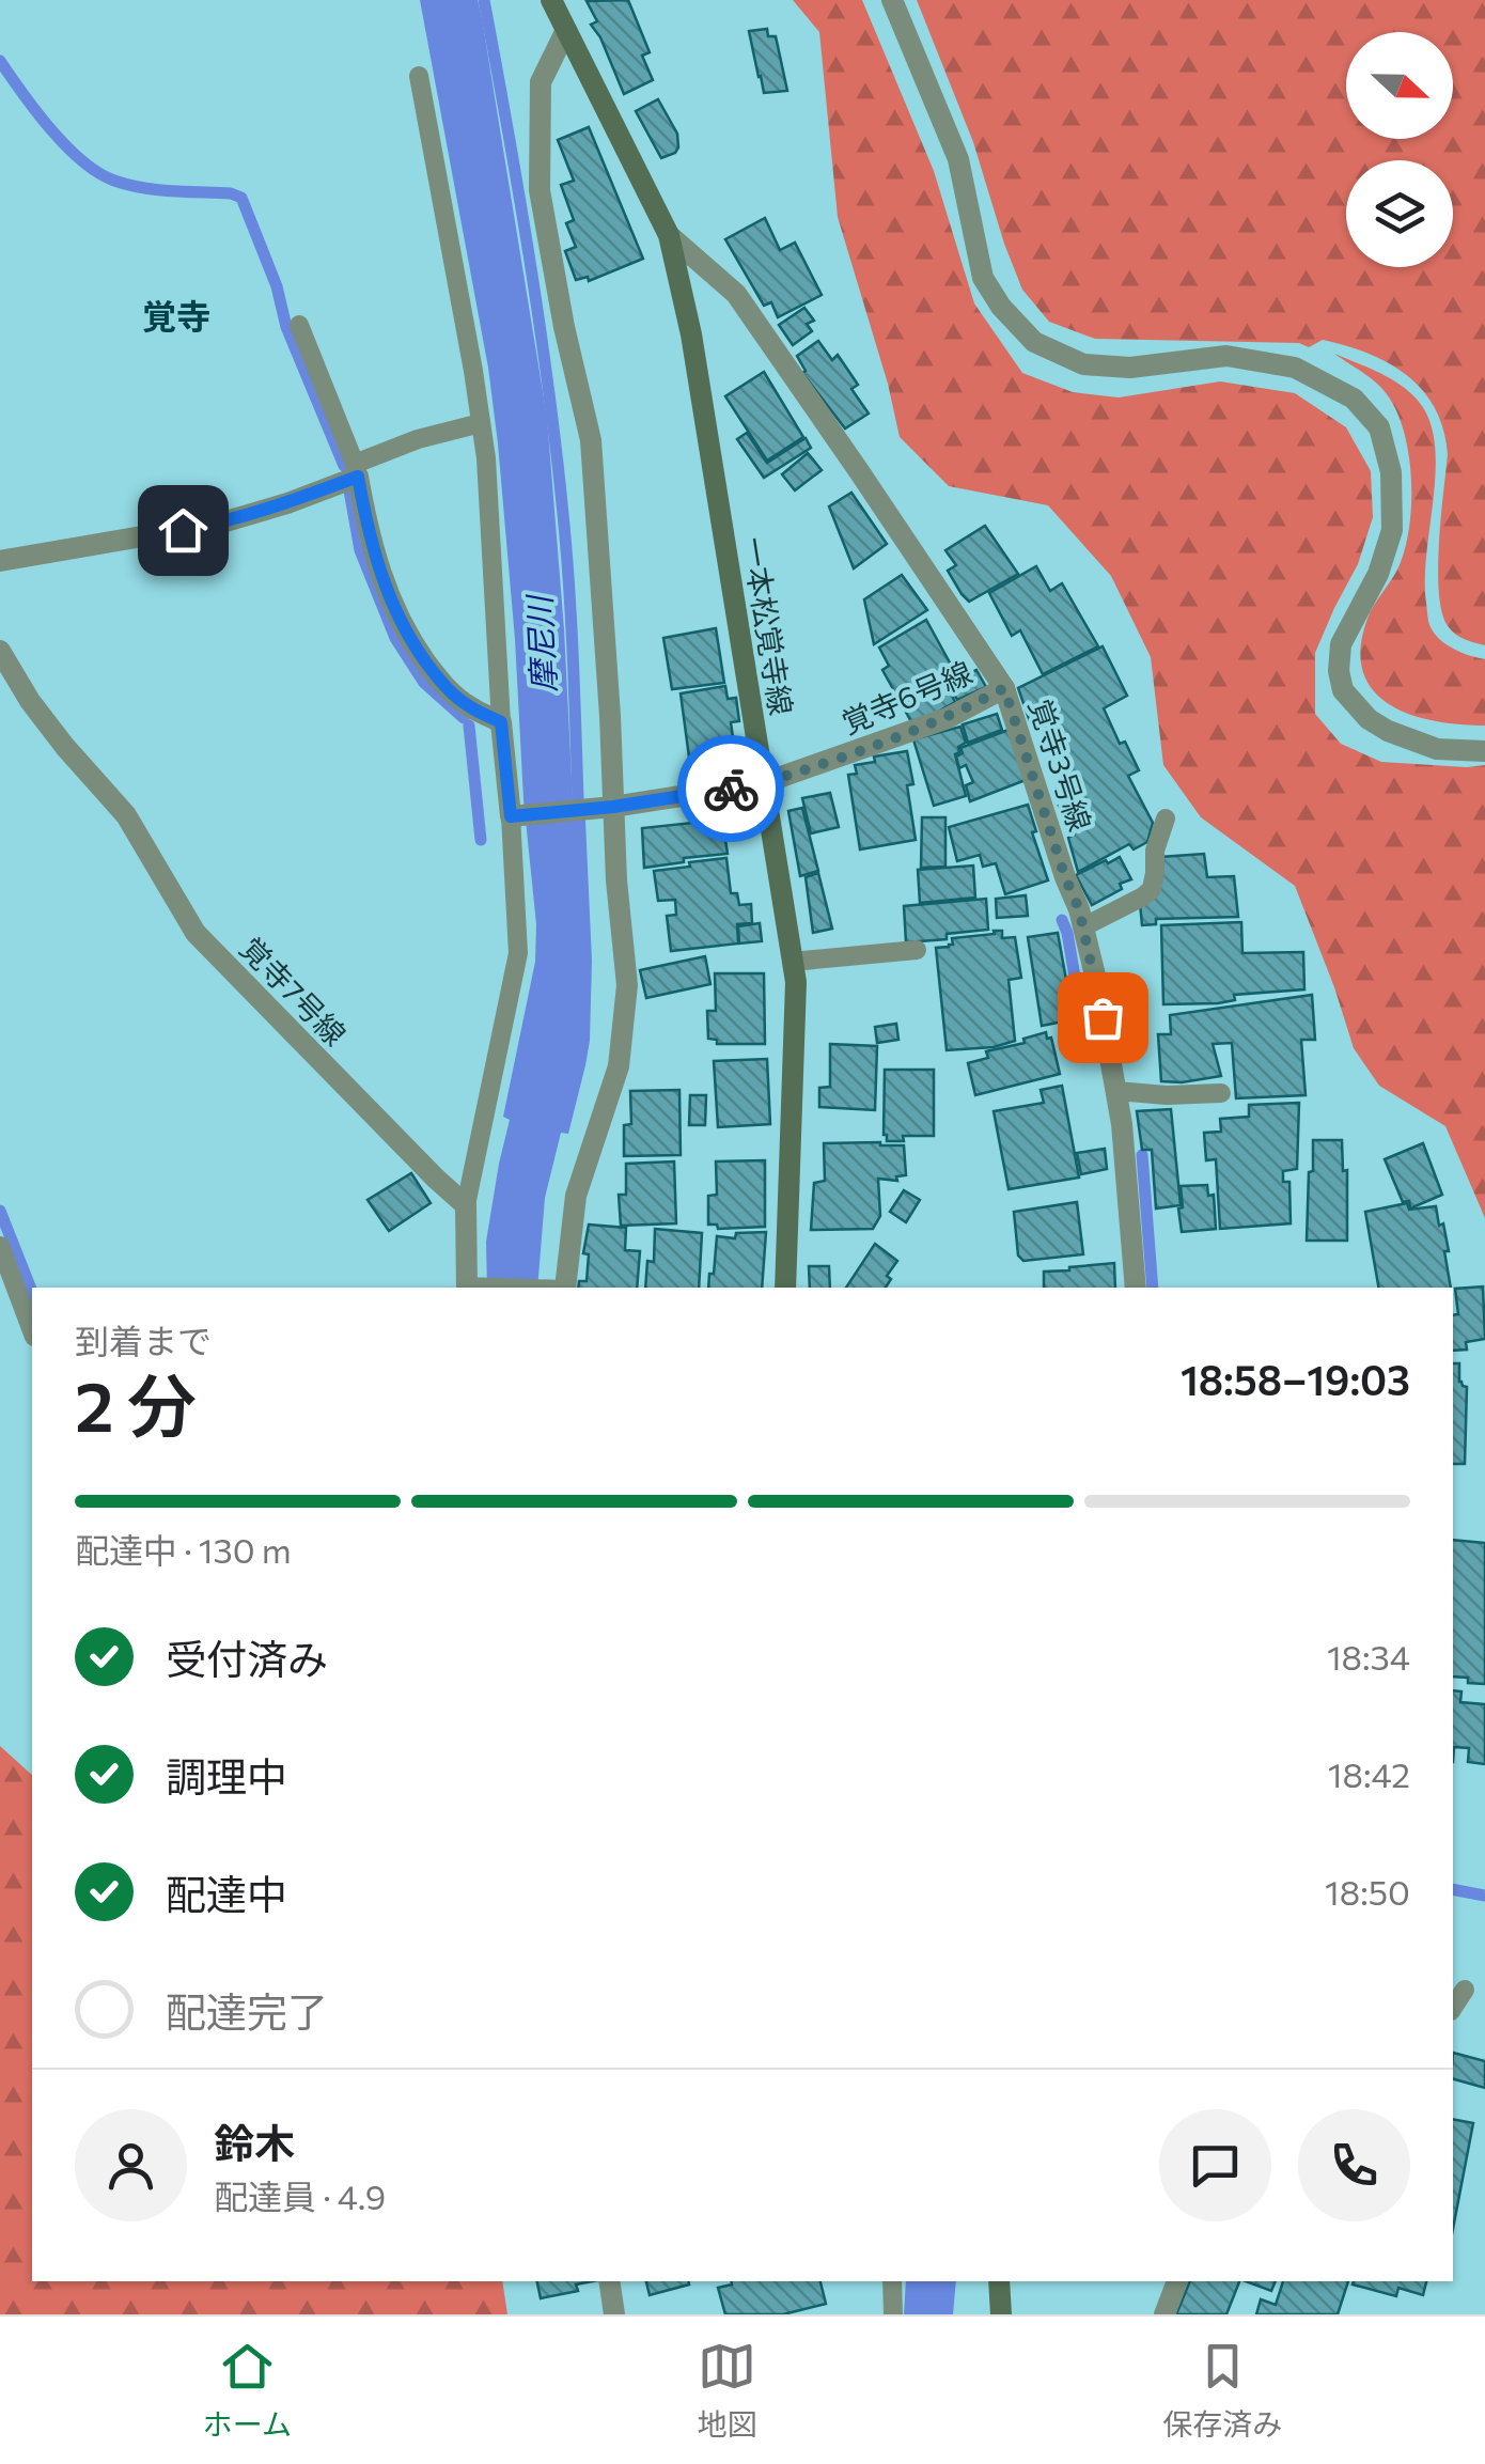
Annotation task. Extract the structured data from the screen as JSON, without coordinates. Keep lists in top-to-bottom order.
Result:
{
  "streets": {
    "main road": ["一本松覚寺線"],
    "street": ["覚寺6号線", "覚寺3号線", "覚寺7号線"]
  },
  "crossings": [
    ["一本松覚寺線", "覚寺6号線"],
    ["一本松覚寺線", "覚寺3号線"],
    ["覚寺6号線", "覚寺3号線"]
  ],
  "districts": ["覚寺"],
  "water": ["摩尼川"],
  "north": "right",
  "page": {
    "heading": ["2 分", "到着まで", "18:58–19:03"],
    "panel": ["鈴木", "配達員 · 4.9"],
    "bar": "配達中 · 130 m",
    "list": [
      ["受付済み", "18:34"],
      ["調理中", "18:42"],
      ["配達中", "18:50"],
      "配達完了"
    ],
    "tabs": ["ホーム", "地図", "保存済み"]
  }
}
